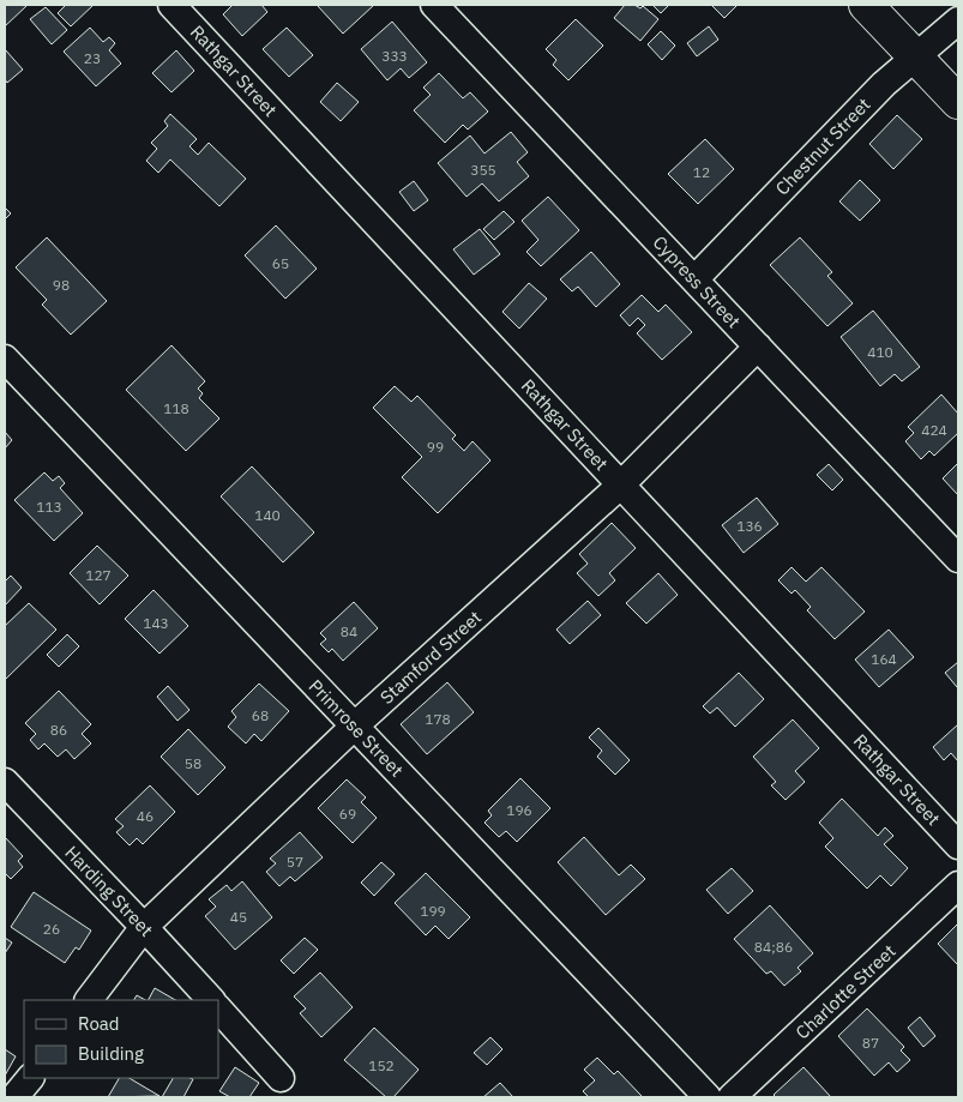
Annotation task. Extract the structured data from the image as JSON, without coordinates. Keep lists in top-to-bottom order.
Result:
{
  "streets": {
    "street": [
      "Rathgar Street",
      "Chestnut Street",
      "Cypress Street",
      "Stamford Street",
      "Primrose Street",
      "Harding Street",
      "Charlotte Street"
    ]
  },
  "crossings": [
    ["Rathgar Street", "Stamford Street"],
    ["Chestnut Street", "Cypress Street"],
    ["Cypress Street", "Stamford Street"],
    ["Stamford Street", "Primrose Street"],
    ["Stamford Street", "Harding Street"]
  ],
  "house_numbers": [
    "333",
    "23",
    "355",
    "12",
    "65",
    "98",
    "410",
    "118",
    "424",
    "99",
    "113",
    "140",
    "136",
    "127",
    "143",
    "84",
    "164",
    "68",
    "178",
    "86",
    "58",
    "196",
    "69",
    "46",
    "57",
    "199",
    "45",
    "26",
    "84;86",
    "87",
    "152"
  ],
  "legend": ["Road", "Building"]
}
